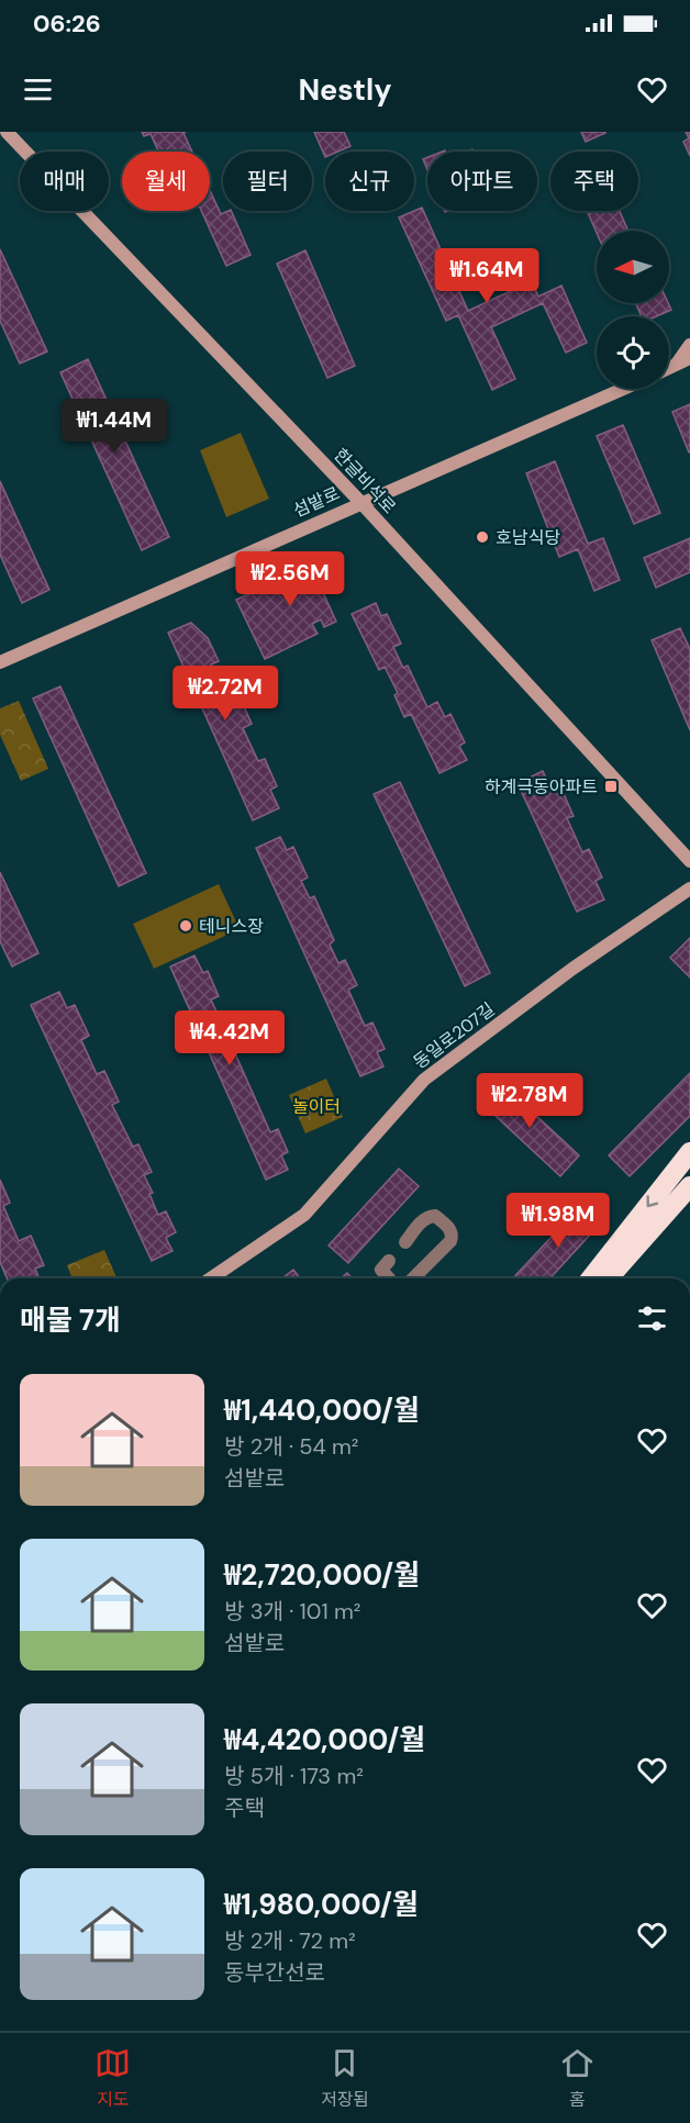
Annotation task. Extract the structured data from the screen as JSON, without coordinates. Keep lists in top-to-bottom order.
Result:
{
  "streets": {
    "main road": ["한글비석로", "섬밭로", "동일로207길"]
  },
  "crossings": [
    ["한글비석로", "섬밭로"]
  ],
  "parks": ["놀이터"],
  "places": {
    "other": ["호남식당", "테니스장"],
    "transit": ["하계극동아파트"]
  },
  "north": "left",
  "page": {
    "status": "06:26",
    "header": "Nestly",
    "chip": [
      "매매",
      "월세",
      "필터",
      "신규",
      "아파트",
      "주택"
    ],
    "price": [
      "₩1.64M",
      "₩1.44M",
      "₩2.56M",
      "₩2.72M",
      "₩4.42M",
      "₩2.78M",
      "₩1.98M"
    ],
    "heading": "매물 7개",
    "list": [
      {
        "name": "₩1,440,000/월",
        "note": "방 2개 · 54 m² · 섬밭로"
      },
      {
        "name": "₩2,720,000/월",
        "note": "방 3개 · 101 m² · 섬밭로"
      },
      {
        "name": "₩4,420,000/월",
        "note": "방 5개 · 173 m² · 주택"
      },
      {
        "name": "₩1,980,000/월",
        "note": "방 2개 · 72 m² · 동부간선로"
      }
    ],
    "tabs": ["지도", "저장됨", "홈"]
  }
}
